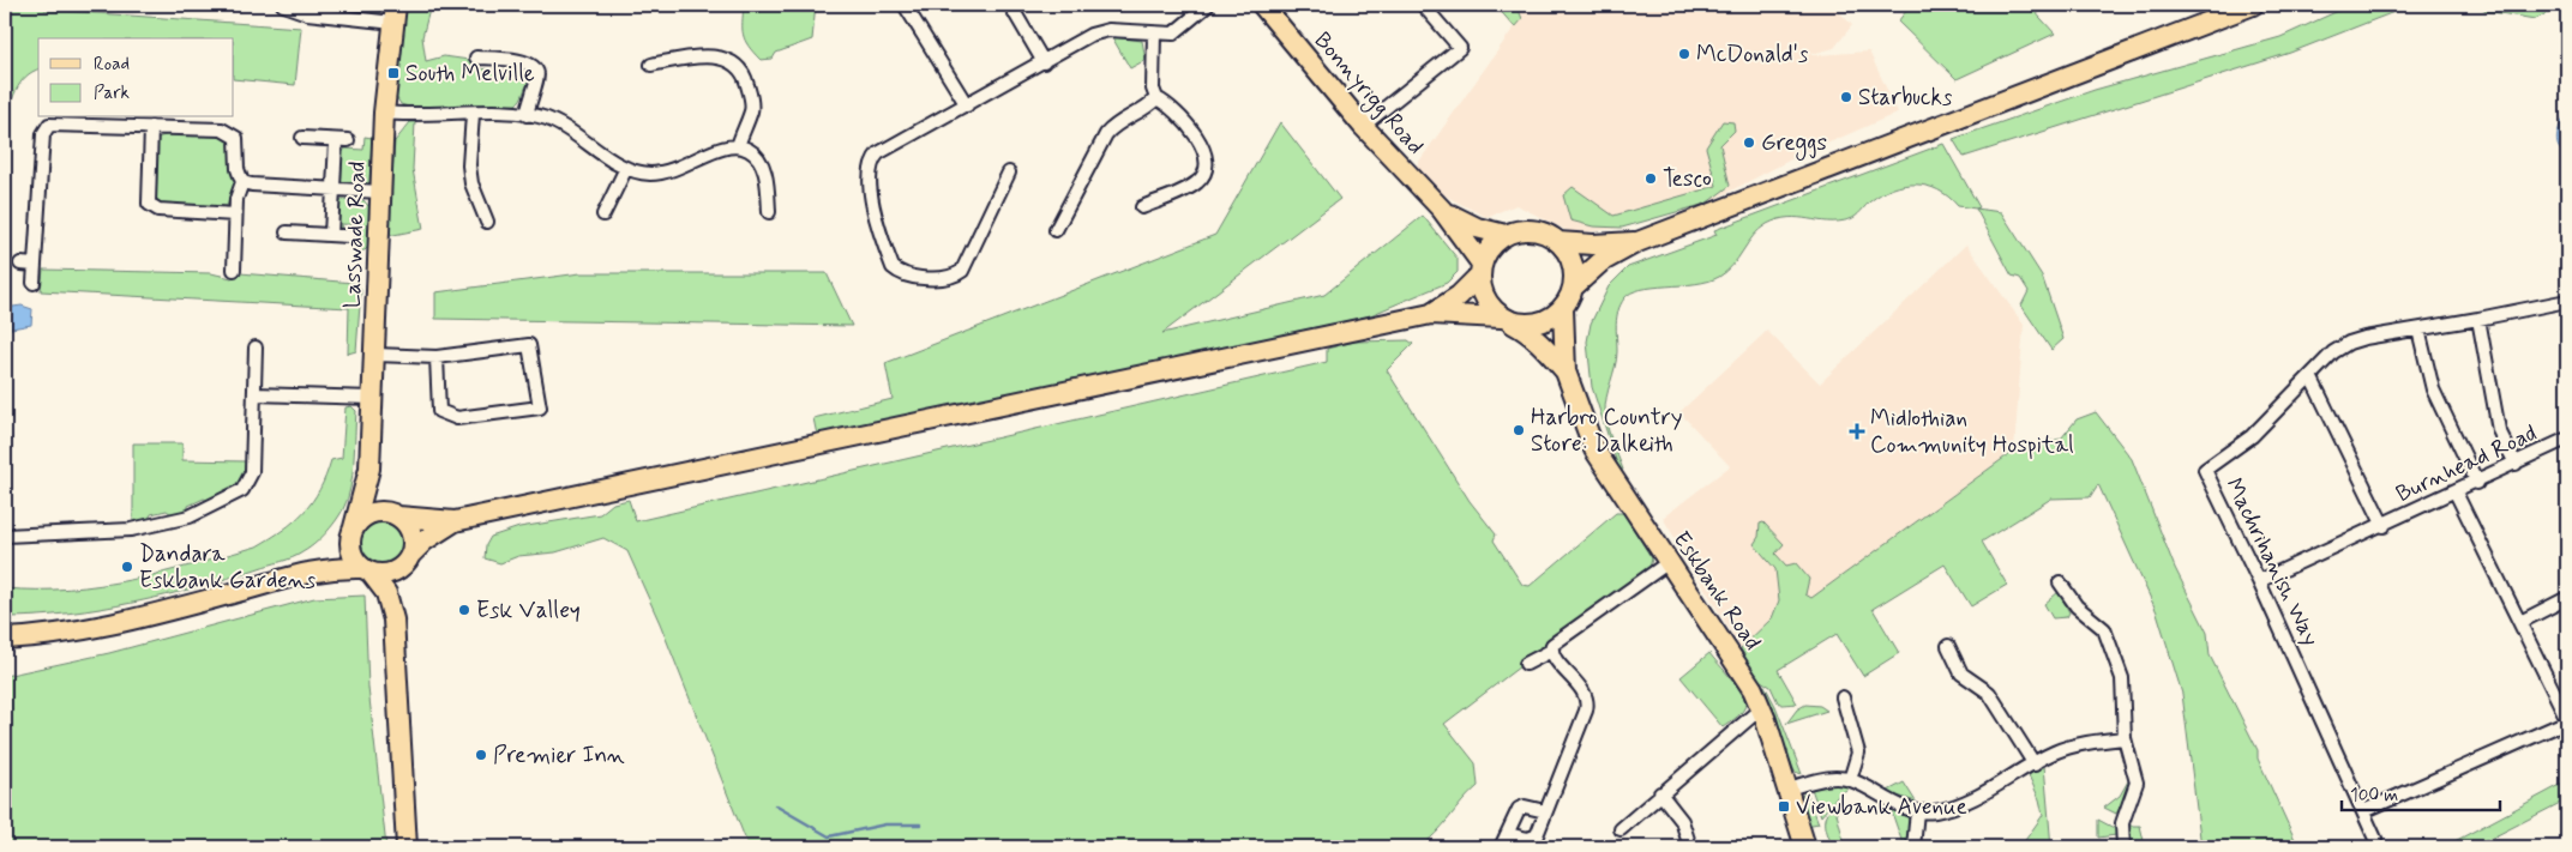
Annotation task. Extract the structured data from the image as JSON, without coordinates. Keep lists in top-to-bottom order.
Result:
{
  "streets": {
    "main road": ["Bonnyrigg Road", "Lasswade Road", "Eskbank Road"],
    "street": ["Burnhead Road", "Machrihanish Way"]
  },
  "crossings": [
    ["Bonnyrigg Road", "Eskbank Road"],
    ["Burnhead Road", "Machrihanish Way"]
  ],
  "places": {
    "other": [
      "McDonald's",
      "Starbucks",
      "Greggs",
      "Tesco",
      "Harbro Country Store: Dalkeith",
      "Dandara Eskbank Gardens",
      "Esk Valley",
      "Premier Inn"
    ],
    "transit": ["South Melville", "Viewbank Avenue"],
    "health": ["Midlothian Community Hospital"]
  },
  "legend": ["Road", "Park"],
  "scale_bar": "100 m"
}
